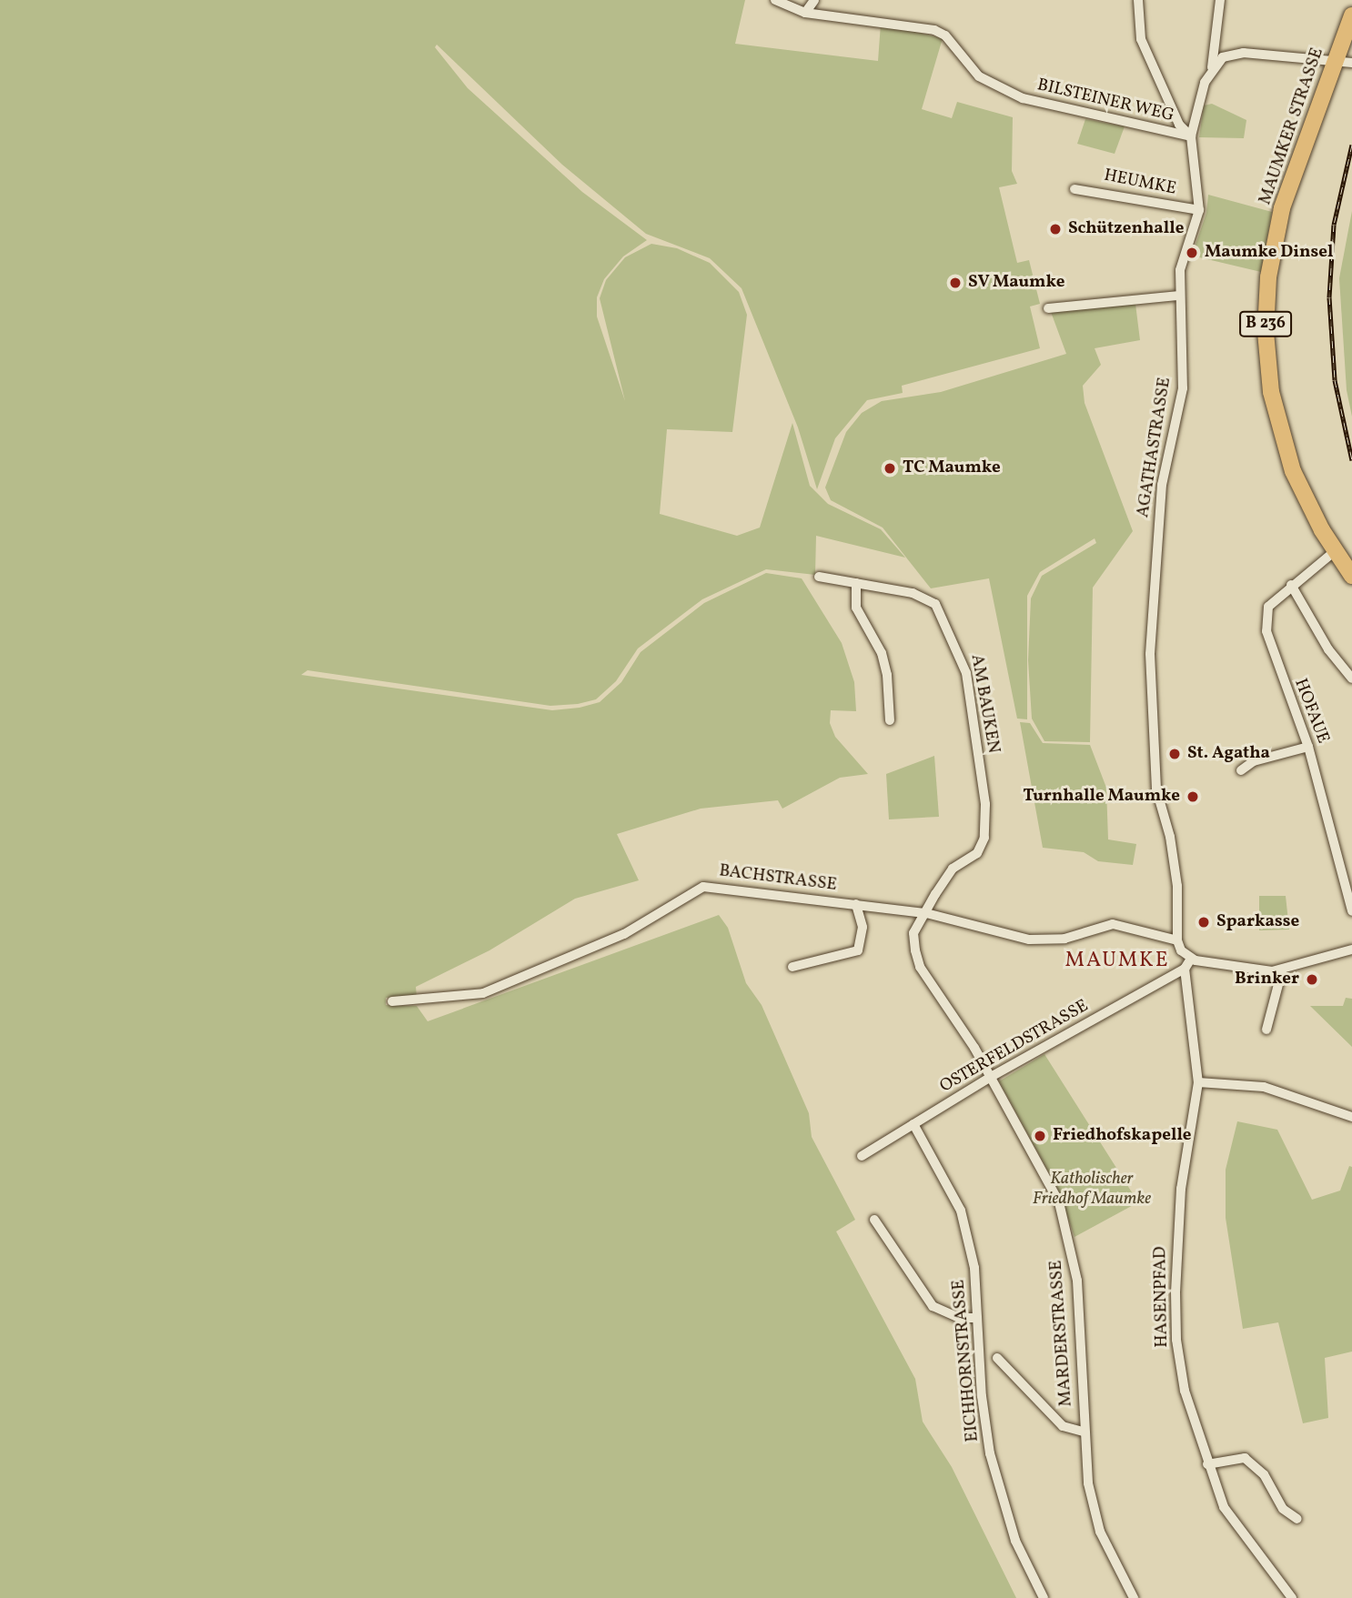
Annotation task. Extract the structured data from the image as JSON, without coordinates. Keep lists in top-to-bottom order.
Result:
{
  "streets": {
    "main road": ["MAUMKER STRASSE", "B 236"],
    "street": [
      "BILSTEINER WEG",
      "HEUMKE",
      "AGATHASTRASSE",
      "AM BAUKEN",
      "HOFAUE",
      "BACHSTRASSE",
      "OSTERFELDSTRASSE",
      "HASENPFAD",
      "MARDERSTRASSE",
      "EICHHORNSTRASSE"
    ]
  },
  "crossings": [
    ["BILSTEINER WEG", "AGATHASTRASSE"],
    ["MAUMKER STRASSE", "HOFAUE"],
    ["HEUMKE", "AGATHASTRASSE"],
    ["AGATHASTRASSE", "BACHSTRASSE"],
    ["AM BAUKEN", "BACHSTRASSE"],
    ["AM BAUKEN", "MARDERSTRASSE"],
    ["BACHSTRASSE", "MARDERSTRASSE"],
    ["OSTERFELDSTRASSE", "HASENPFAD"],
    ["OSTERFELDSTRASSE", "MARDERSTRASSE"],
    ["OSTERFELDSTRASSE", "EICHHORNSTRASSE"]
  ],
  "districts": ["MAUMKE"],
  "parks": ["Katholischer Friedhof Maumke"],
  "places": [
    "Schützenhalle",
    "Maumke Dinsel",
    "SV Maumke",
    "TC Maumke",
    "St. Agatha",
    "Turnhalle Maumke",
    "Sparkasse",
    "Brinker",
    "Friedhofskapelle"
  ]
}
